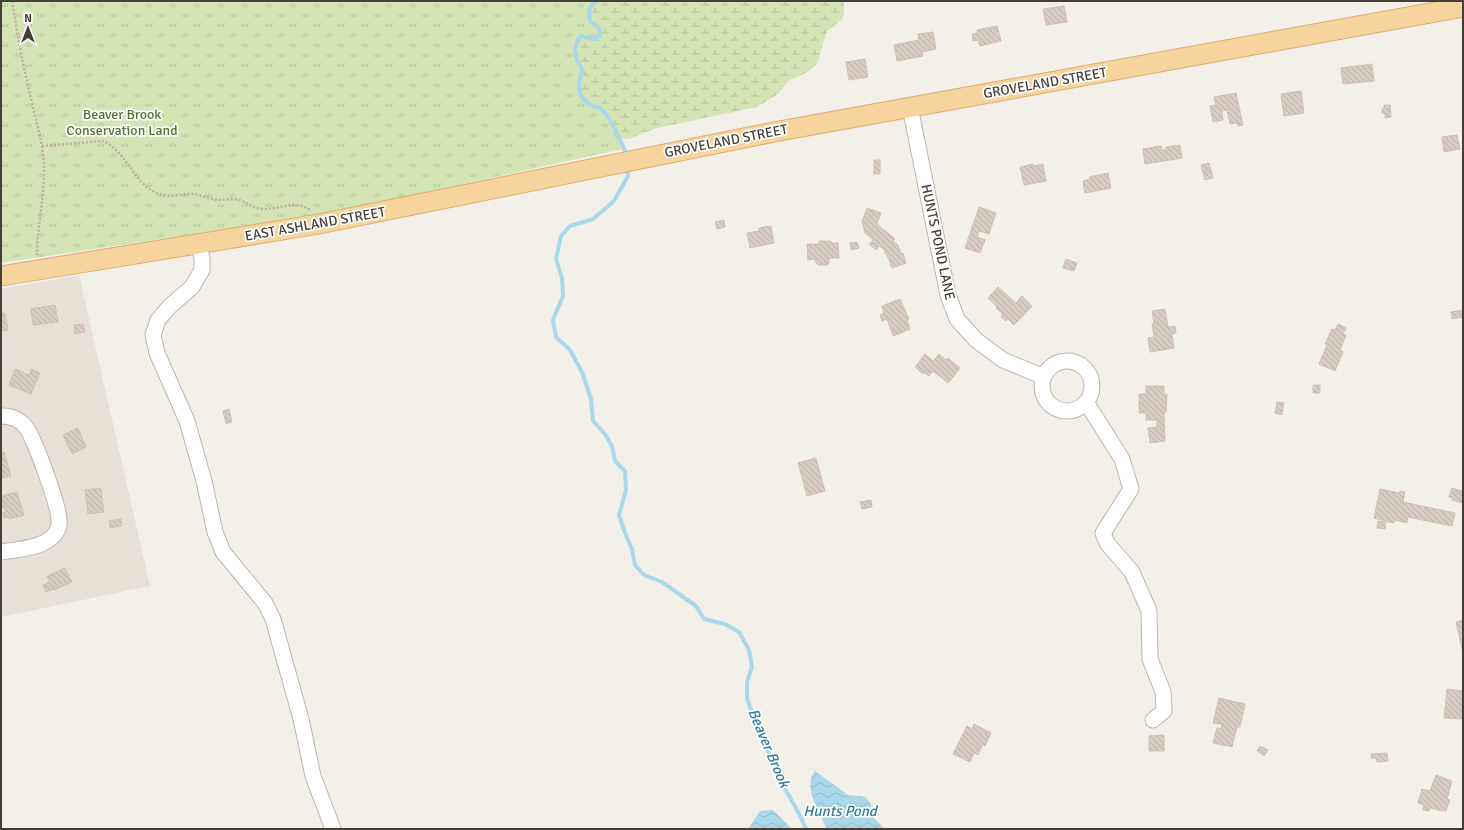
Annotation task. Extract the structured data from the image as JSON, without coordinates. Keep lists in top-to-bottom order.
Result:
{
  "streets": {
    "main road": ["GROVELAND STREET", "EAST ASHLAND STREET"],
    "street": ["HUNTS POND LANE"]
  },
  "crossings": [
    ["GROVELAND STREET", "EAST ASHLAND STREET"],
    ["GROVELAND STREET", "HUNTS POND LANE"]
  ],
  "water": ["Beaver Brook", "Hunts Pond"],
  "parks": ["Beaver Brook Conservation Land"],
  "north": "top"
}
